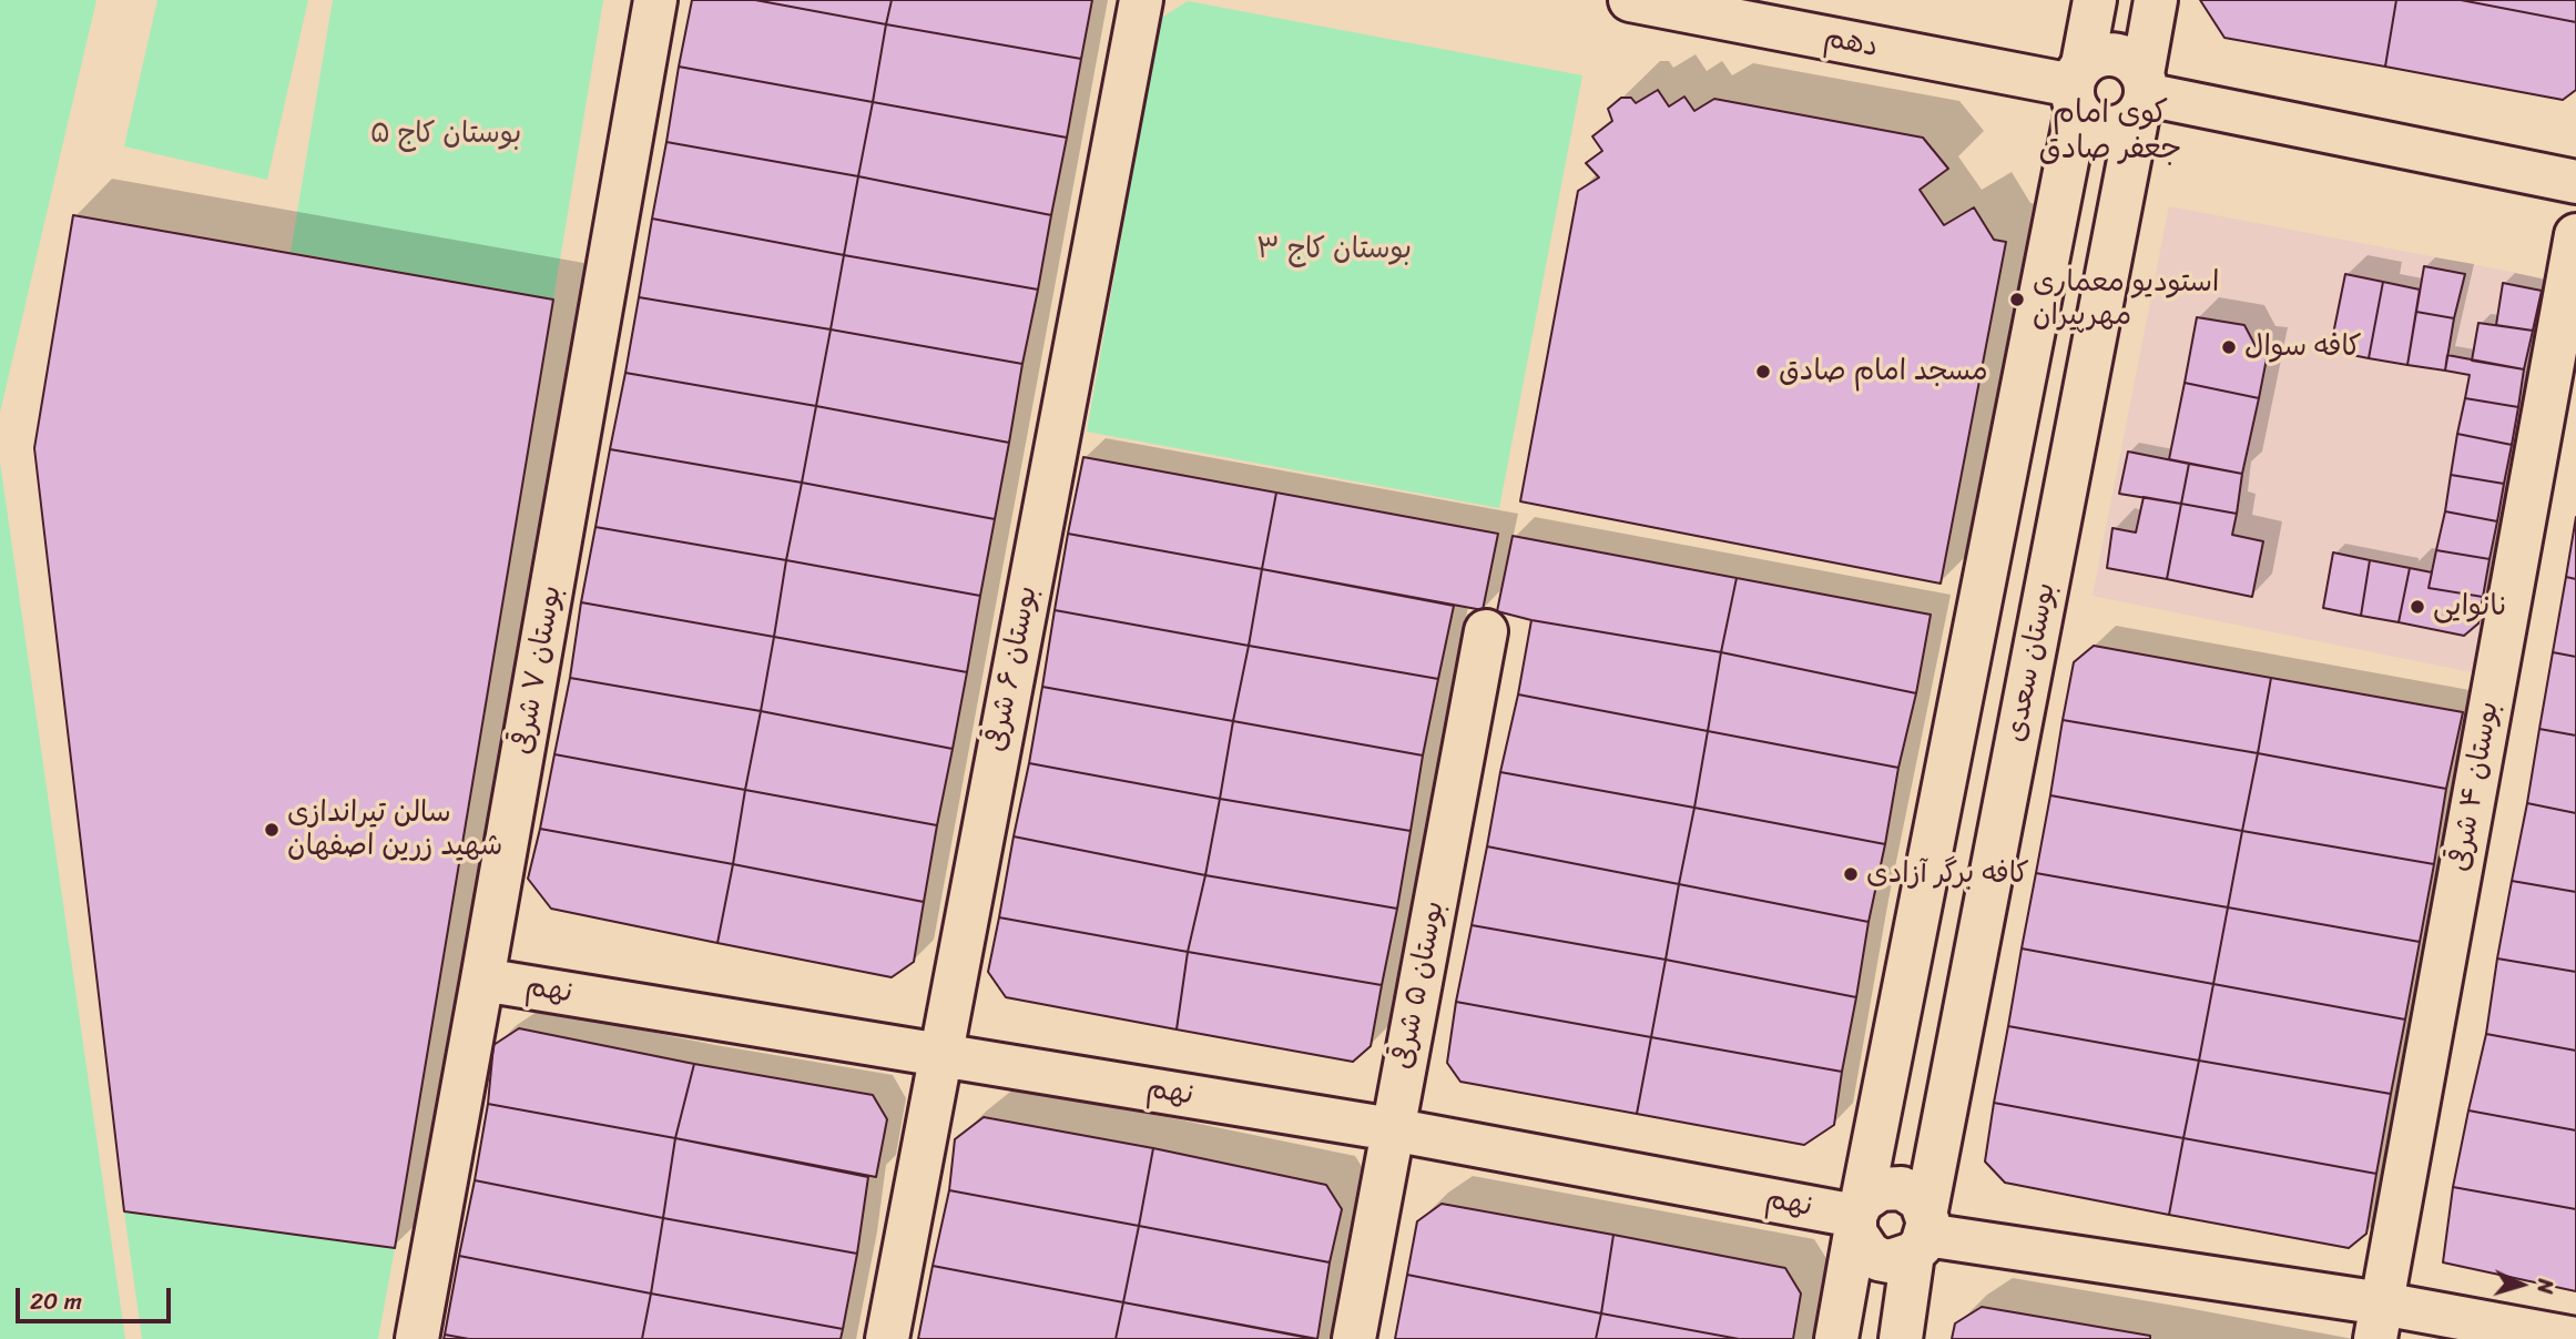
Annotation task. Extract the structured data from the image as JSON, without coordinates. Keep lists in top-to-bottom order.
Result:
{
  "streets": {
    "street": [
      "دهم",
      "بوستان سعدی",
      "بوستان ۶ شرقی",
      "بوستان ۷ شرقی",
      "بوستان ۴ شرقی",
      "بوستان ۵ شرقی",
      "نهم"
    ]
  },
  "crossings": [
    ["دهم", "بوستان سعدی"],
    ["بوستان سعدی", "نهم"],
    ["بوستان ۶ شرقی", "نهم"],
    ["بوستان ۷ شرقی", "نهم"],
    ["بوستان ۵ شرقی", "نهم"]
  ],
  "districts": ["کوی امام جعفر صادق"],
  "parks": ["بوستان کاج ۵", "بوستان کاج ۳"],
  "places": [
    "استودیو معماری مهرپیران",
    "کافه سوال",
    "مسجد امام صادق",
    "نانوایی",
    "سالن تیراندازی شهید زرین اصفهان",
    "کافه برگر آزادی"
  ],
  "scale_bar": "20 m",
  "north": "right"
}
